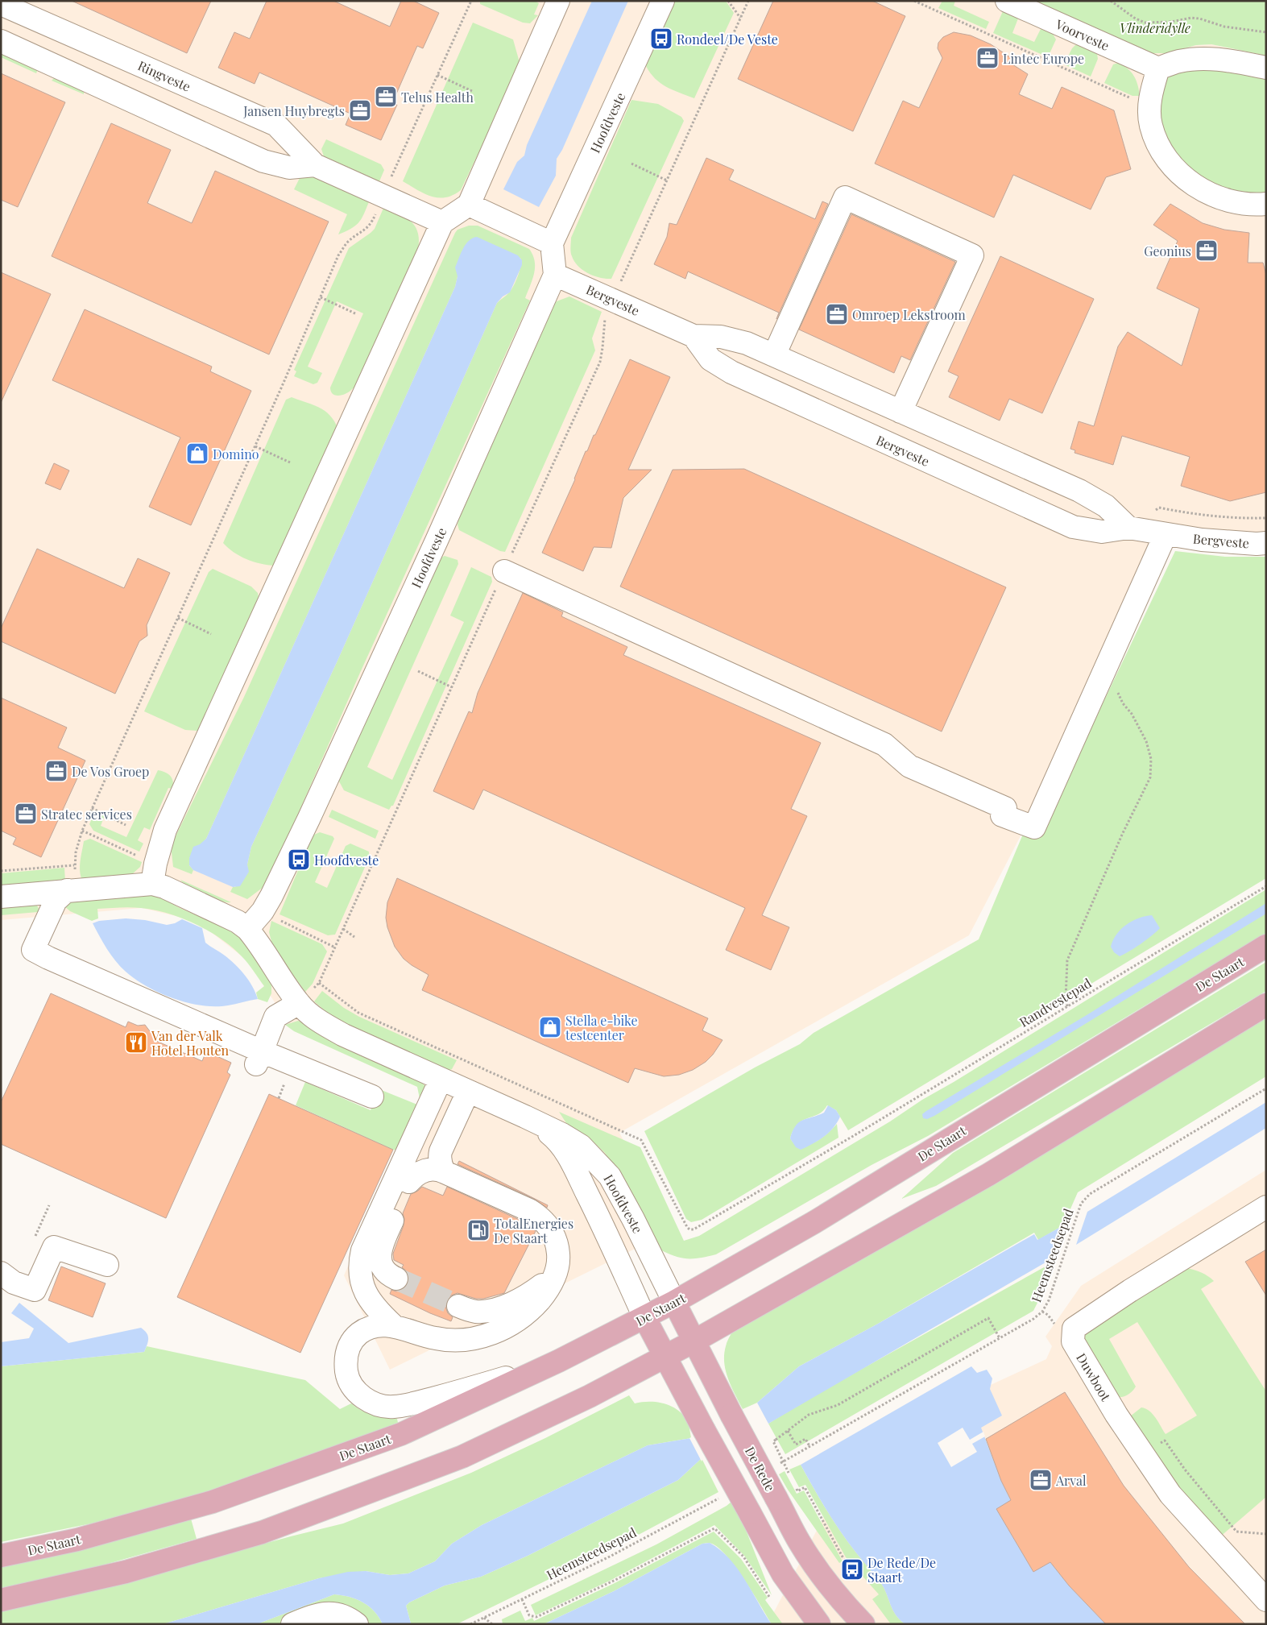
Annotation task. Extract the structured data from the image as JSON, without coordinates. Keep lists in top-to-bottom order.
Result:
{
  "streets": {
    "main road": ["De Staart", "De Rede"],
    "street": [
      "Voorveste",
      "Ringveste",
      "Hoofdveste",
      "Bergveste",
      "Duwboot"
    ],
    "path": ["Randvestepad", "Heemsteedsepad"]
  },
  "crossings": [
    ["Hoofdveste", "Bergveste"],
    ["Hoofdveste", "De Staart"],
    ["Hoofdveste", "De Rede"],
    ["De Staart", "De Rede"]
  ],
  "parks": ["Vlinderidylle"],
  "places": {
    "bus stop": ["Rondeel/De Veste", "Hoofdveste", "De Rede/De Staart"],
    "office": [
      "Lintec Europe",
      "Telus Health",
      "Jansen Huybregts",
      "Geonius",
      "Omroep Lekstroom",
      "De Vos Groep",
      "Stratec services",
      "Arval"
    ],
    "shop": ["Domino", "Stella e-bike testcenter"],
    "restaurant": ["Van der Valk Hotel Houten"],
    "fuel station": ["TotalEnergies De Staart"]
  }
}
